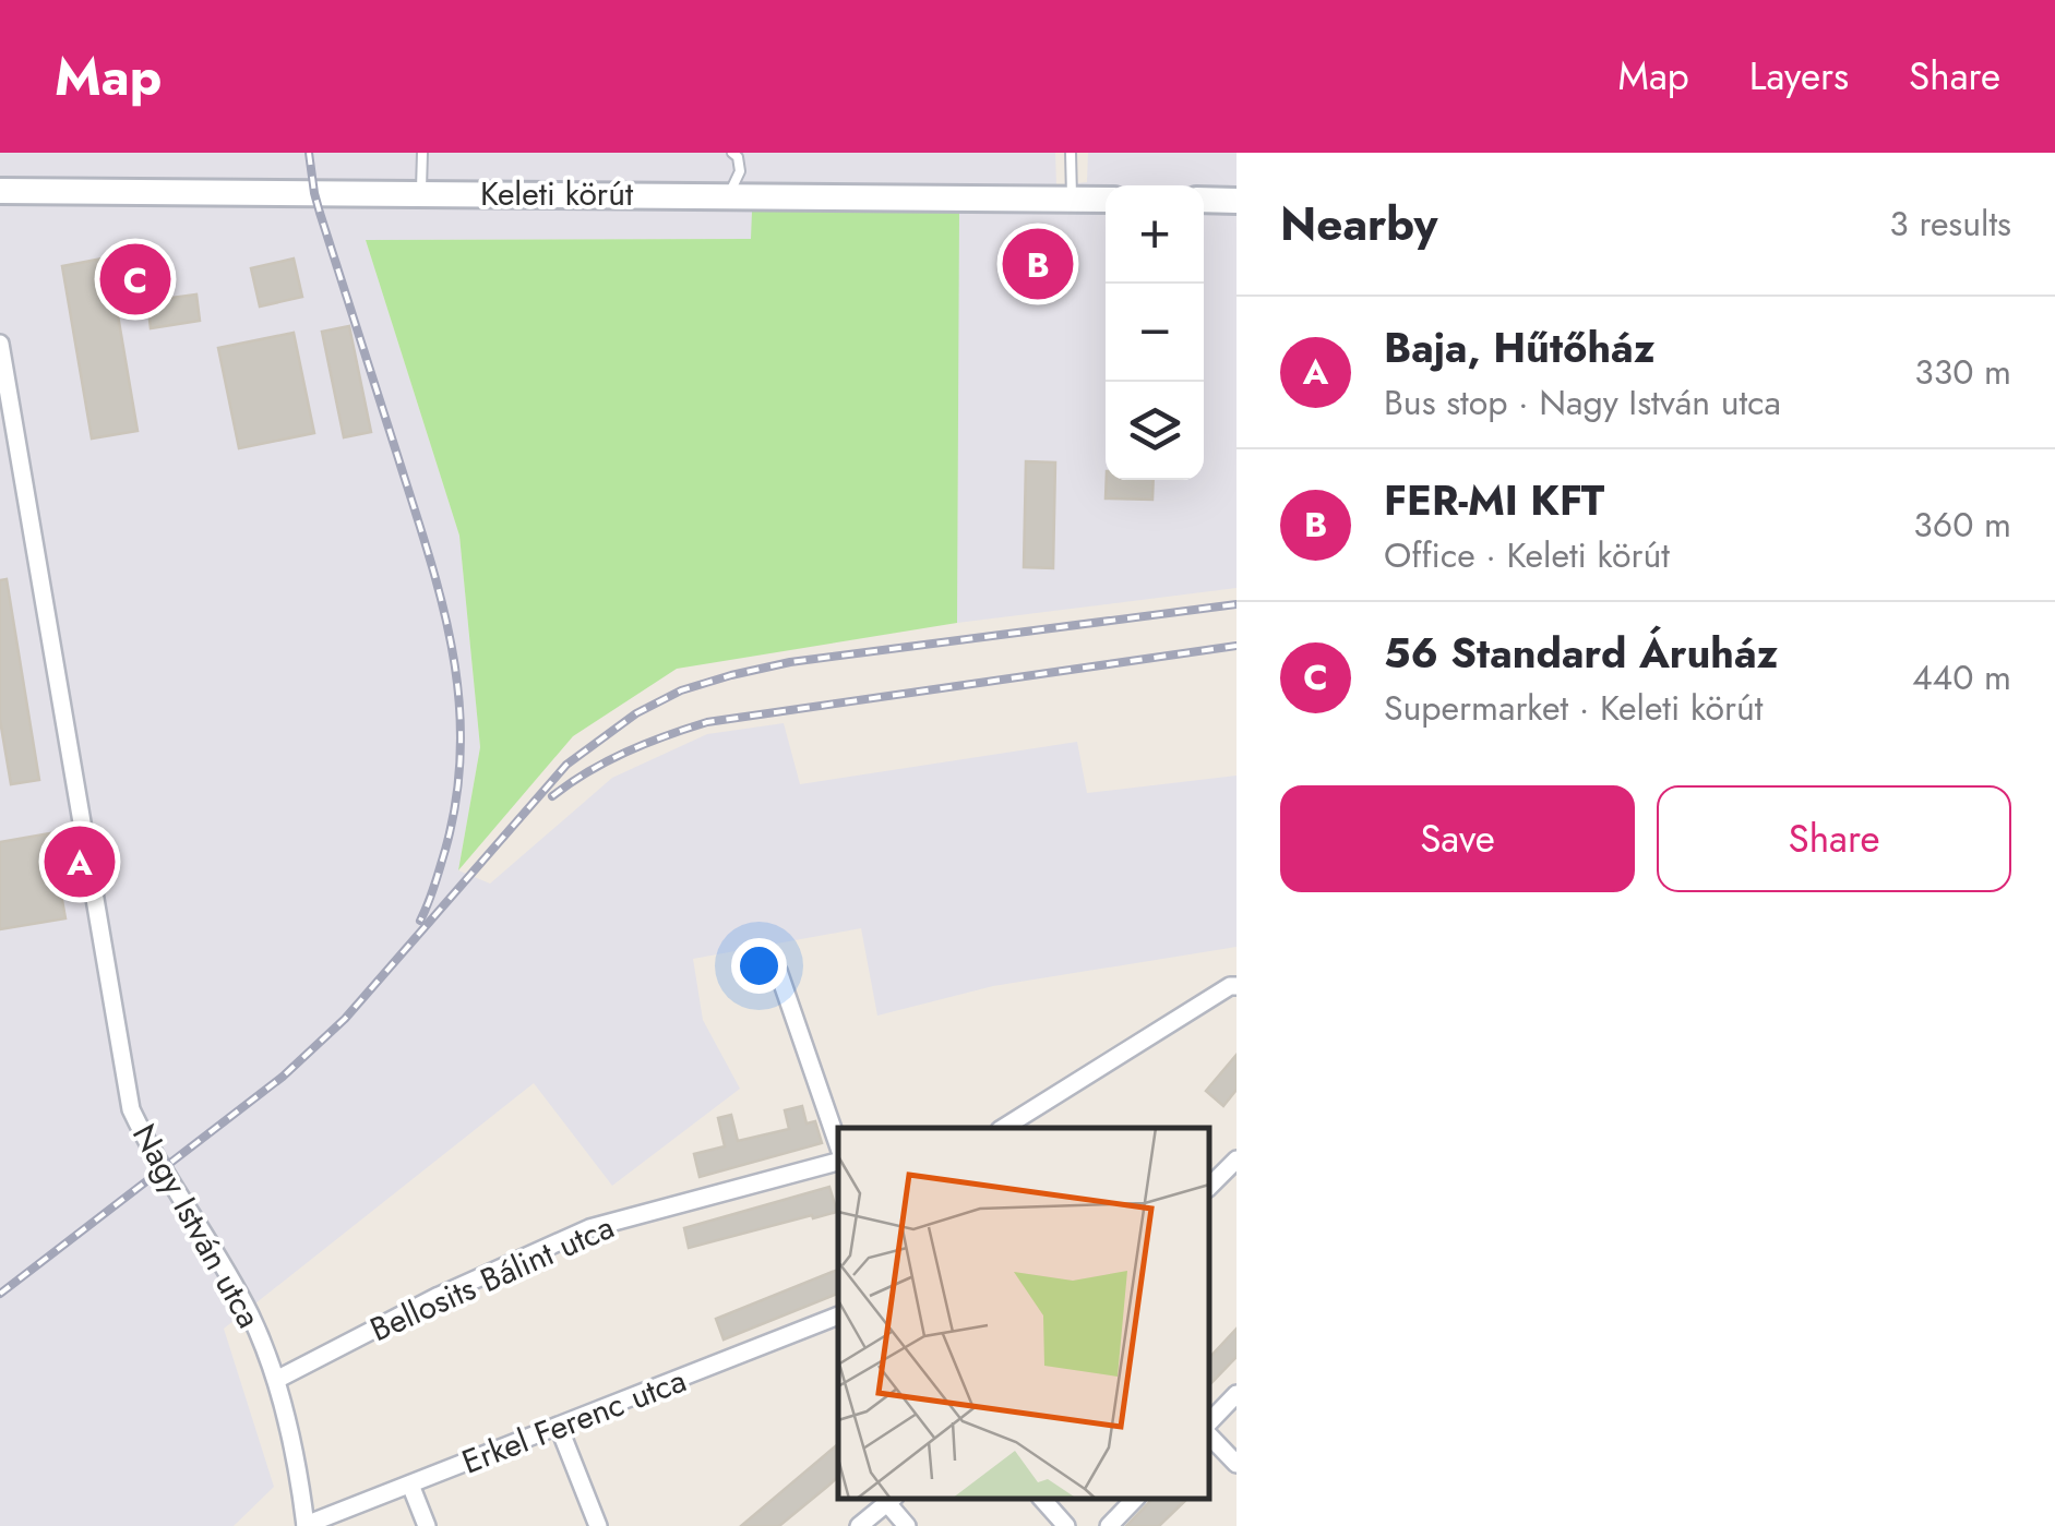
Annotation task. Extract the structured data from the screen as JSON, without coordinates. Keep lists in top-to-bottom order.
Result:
{
  "streets": {
    "main road": ["Keleti körút"],
    "street": ["Nagy István utca", "Bellosits Bálint utca", "Erkel Ferenc utca"]
  },
  "crossings": [
    ["Nagy István utca", "Bellosits Bálint utca"],
    ["Nagy István utca", "Erkel Ferenc utca"]
  ],
  "page": {
    "header": "Map",
    "nav": ["Map", "Layers", "Share"],
    "heading": ["Nearby", "3 results"],
    "map_buttons": ["+", "−"],
    "pins": ["B", "C", "A"],
    "list": [
      {
        "mark": "A",
        "name": "Baja, Hűtőház",
        "note": "Bus stop · Nagy István utca",
        "value": "330 m"
      },
      {
        "mark": "B",
        "name": "FER-MI KFT",
        "note": "Office · Keleti körút",
        "value": "360 m"
      },
      {
        "mark": "C",
        "name": "56 Standard Áruház",
        "note": "Supermarket · Keleti körút",
        "value": "440 m"
      }
    ],
    "buttons": ["Save", "Share"]
  }
}
